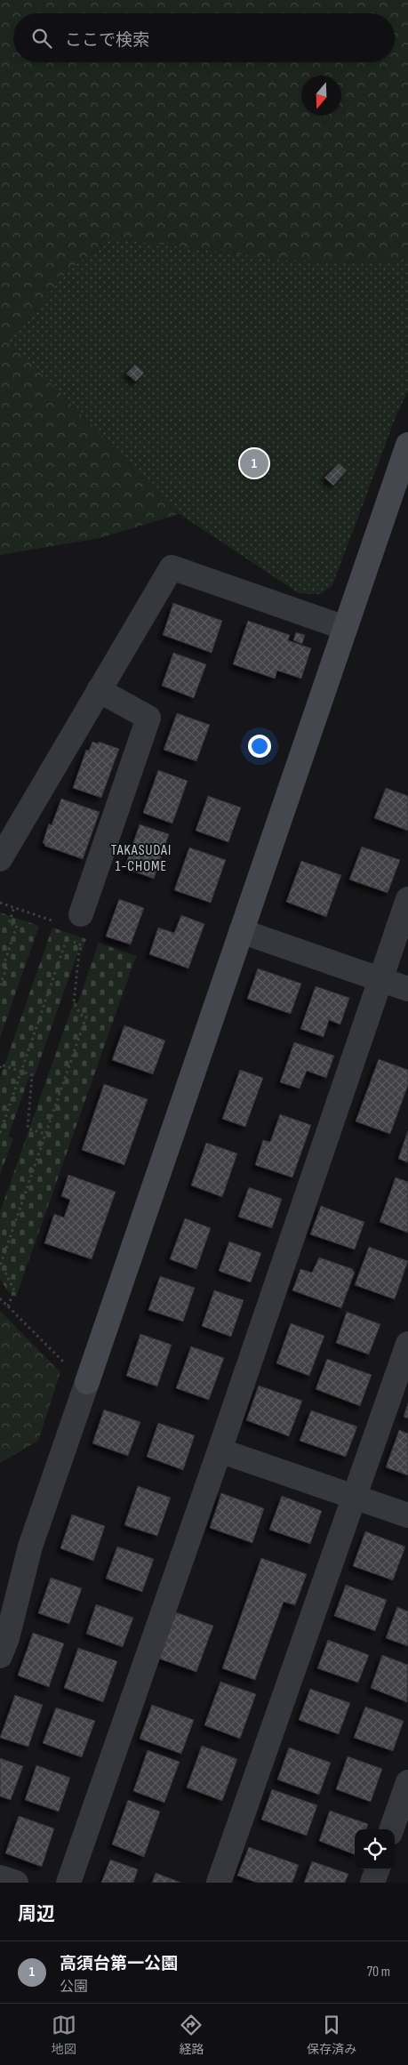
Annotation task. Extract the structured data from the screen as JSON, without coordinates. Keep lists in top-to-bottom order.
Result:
{
  "districts": ["TAKASUDAI 1-CHOME"],
  "north": "bottom",
  "page": {
    "search": "ここで検索",
    "pins": "1",
    "heading": "周辺",
    "list": [
      {
        "mark": "1",
        "name": "高須台第一公園",
        "note": "公園",
        "value": "70 m"
      }
    ],
    "nav": ["地図", "経路", "保存済み"]
  }
}
